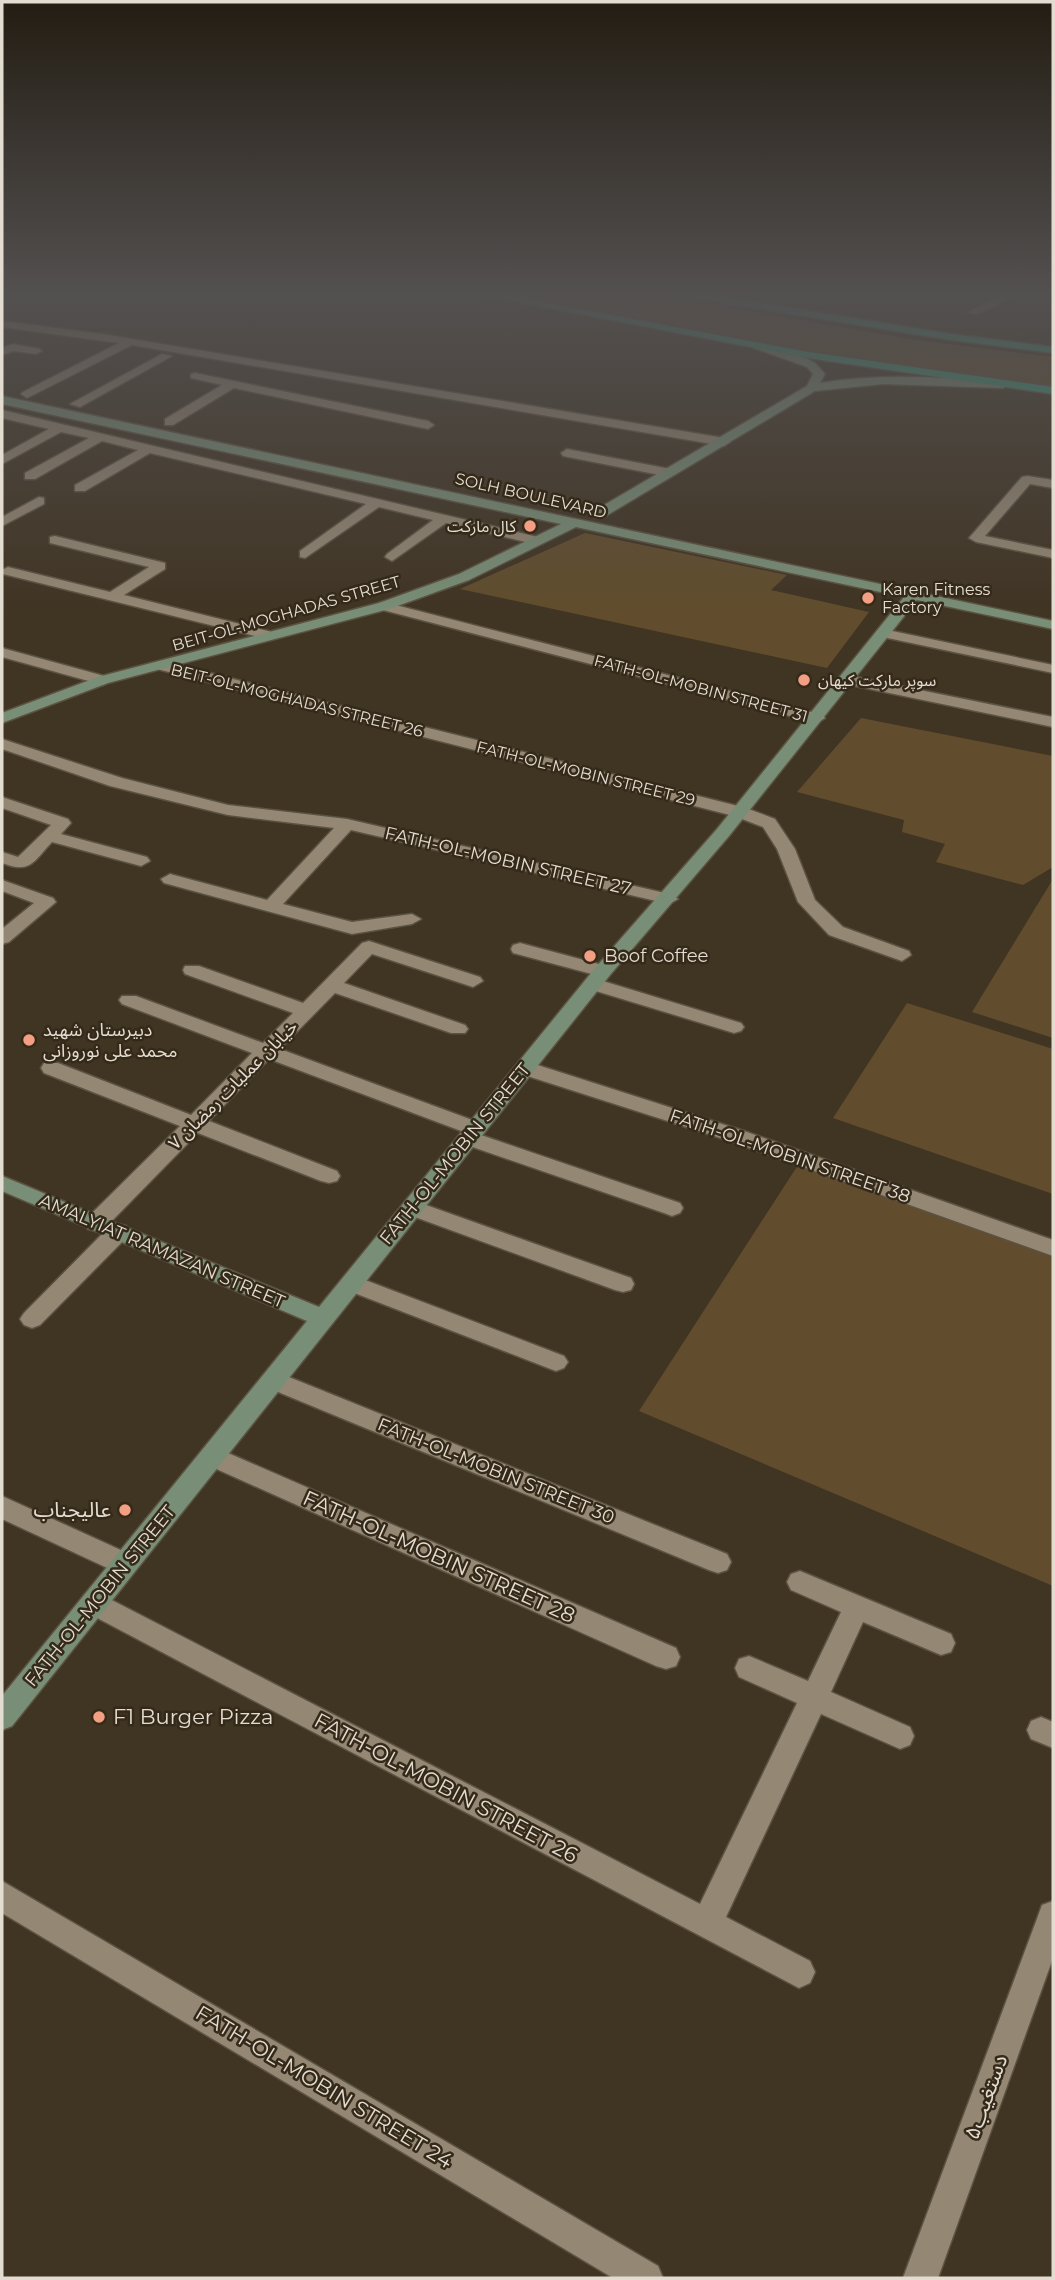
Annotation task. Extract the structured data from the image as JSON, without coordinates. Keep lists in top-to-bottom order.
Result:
{
  "streets": {
    "street": [
      "SOLH BOULEVARD",
      "BEIT-OL-MOGHADAS STREET",
      "FATH-OL-MOBIN STREET 31",
      "BEIT-OL-MOGHADAS STREET 26",
      "FATH-OL-MOBIN STREET 29",
      "FATH-OL-MOBIN STREET 27",
      "خیابان عملیات رمضان ۷",
      "FATH-OL-MOBIN STREET",
      "FATH-OL-MOBIN STREET 38",
      "AMALYIAT RAMAZAN STREET",
      "FATH-OL-MOBIN STREET 30",
      "FATH-OL-MOBIN STREET 28",
      "FATH-OL-MOBIN STREET 26",
      "FATH-OL-MOBIN STREET 24",
      "دستغیب۵"
    ]
  },
  "crossings": [
    ["SOLH BOULEVARD", "BEIT-OL-MOGHADAS STREET"],
    ["SOLH BOULEVARD", "FATH-OL-MOBIN STREET"],
    ["BEIT-OL-MOGHADAS STREET", "FATH-OL-MOBIN STREET 31"],
    ["BEIT-OL-MOGHADAS STREET", "BEIT-OL-MOGHADAS STREET 26"],
    ["FATH-OL-MOBIN STREET 31", "FATH-OL-MOBIN STREET"],
    ["BEIT-OL-MOGHADAS STREET 26", "FATH-OL-MOBIN STREET 29"],
    ["FATH-OL-MOBIN STREET 29", "FATH-OL-MOBIN STREET"],
    ["FATH-OL-MOBIN STREET 27", "FATH-OL-MOBIN STREET"],
    ["خیابان عملیات رمضان ۷", "AMALYIAT RAMAZAN STREET"],
    ["FATH-OL-MOBIN STREET", "FATH-OL-MOBIN STREET 38"],
    ["FATH-OL-MOBIN STREET", "AMALYIAT RAMAZAN STREET"],
    ["FATH-OL-MOBIN STREET", "FATH-OL-MOBIN STREET 30"],
    ["FATH-OL-MOBIN STREET", "FATH-OL-MOBIN STREET 28"],
    ["FATH-OL-MOBIN STREET", "FATH-OL-MOBIN STREET 26"]
  ],
  "places": [
    "کال مارکت",
    "Karen Fitness Factory",
    "سوپر مارکت کیهان",
    "Boof Coffee",
    "دبیرستان شهید محمد علی نوروزانی",
    "عالیجناب",
    "F1 Burger Pizza"
  ]
}
